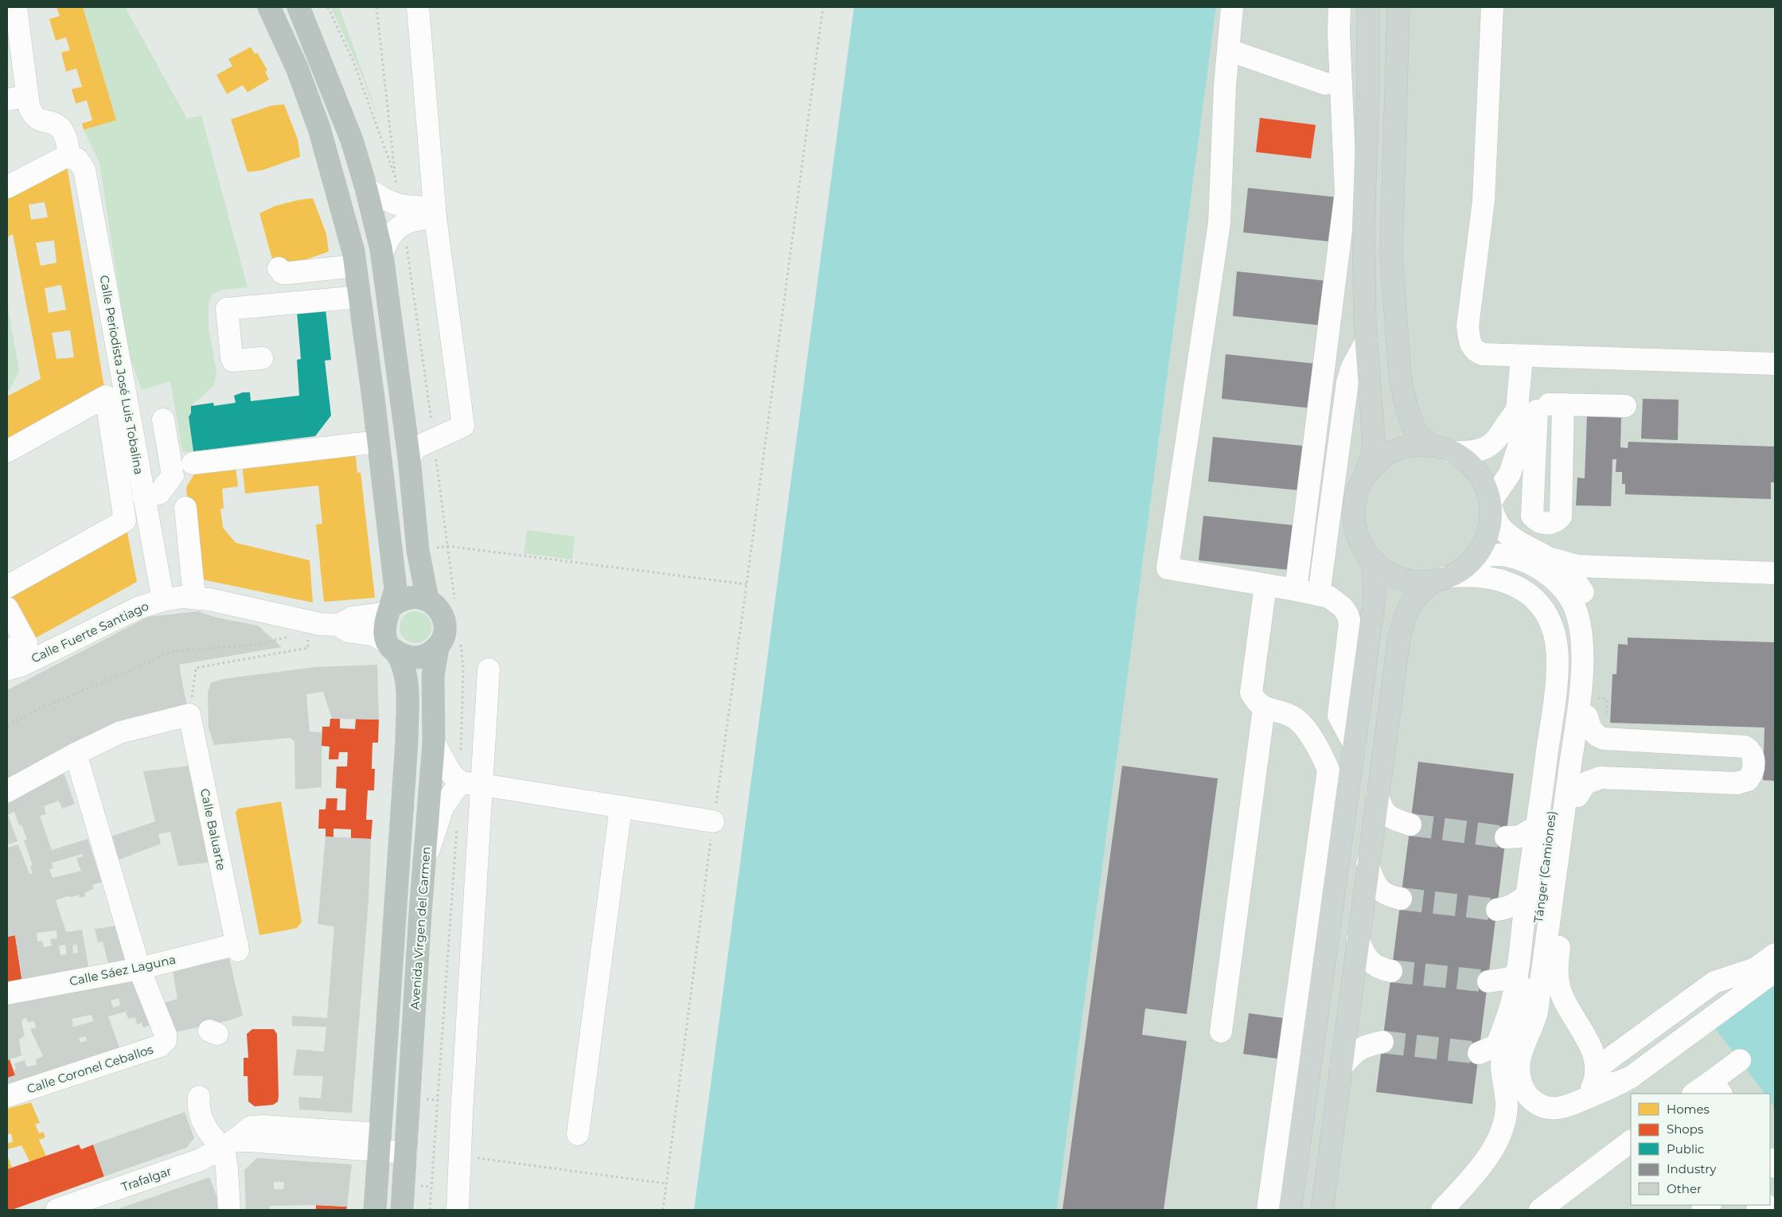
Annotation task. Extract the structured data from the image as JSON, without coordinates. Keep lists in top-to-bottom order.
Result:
{
  "streets": {
    "highway": ["Avenida Virgen del Carmen"],
    "street": [
      "Calle Periodista José Luis Tobalina",
      "Calle Fuerte Santiago",
      "Calle Baluarte",
      "Tánger (Camiones)",
      "Calle Sáez Laguna",
      "Calle Coronel Ceballos",
      "Trafalgar"
    ]
  },
  "crossings": [
    ["Calle Periodista José Luis Tobalina", "Calle Fuerte Santiago"],
    ["Calle Fuerte Santiago", "Avenida Virgen del Carmen"],
    ["Calle Baluarte", "Calle Sáez Laguna"],
    ["Avenida Virgen del Carmen", "Trafalgar"],
    ["Calle Sáez Laguna", "Calle Coronel Ceballos"]
  ],
  "legend": [
    "Homes",
    "Shops",
    "Public",
    "Industry",
    "Other"
  ]
}
